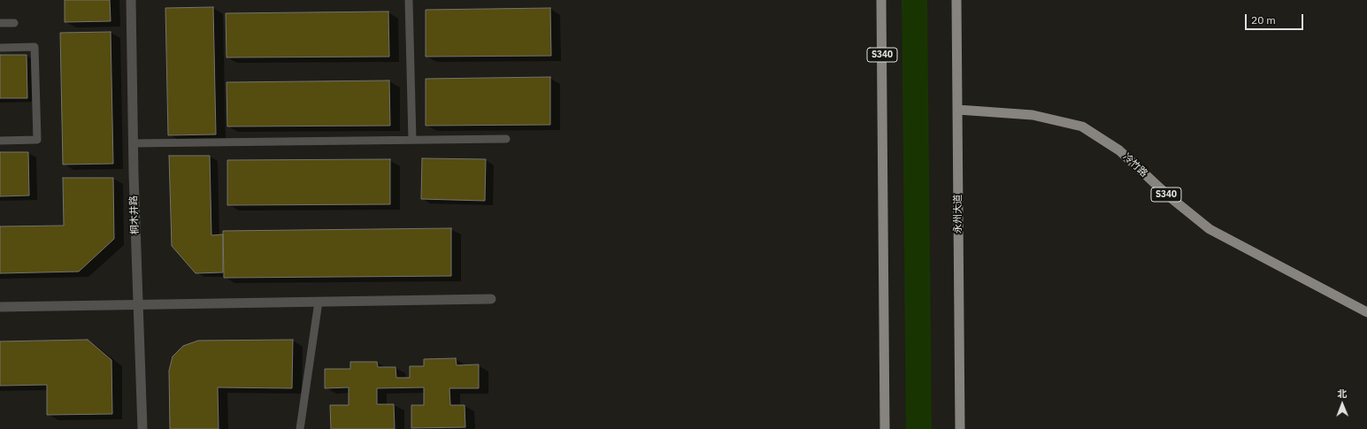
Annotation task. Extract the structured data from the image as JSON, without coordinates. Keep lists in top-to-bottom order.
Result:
{
  "streets": {
    "main road": ["S340", "冷竹路", "永州大道"],
    "street": ["桐木井路"]
  },
  "crossings": [
    ["冷竹路", "永州大道"]
  ],
  "scale_bar": "20 m",
  "north": "top"
}
